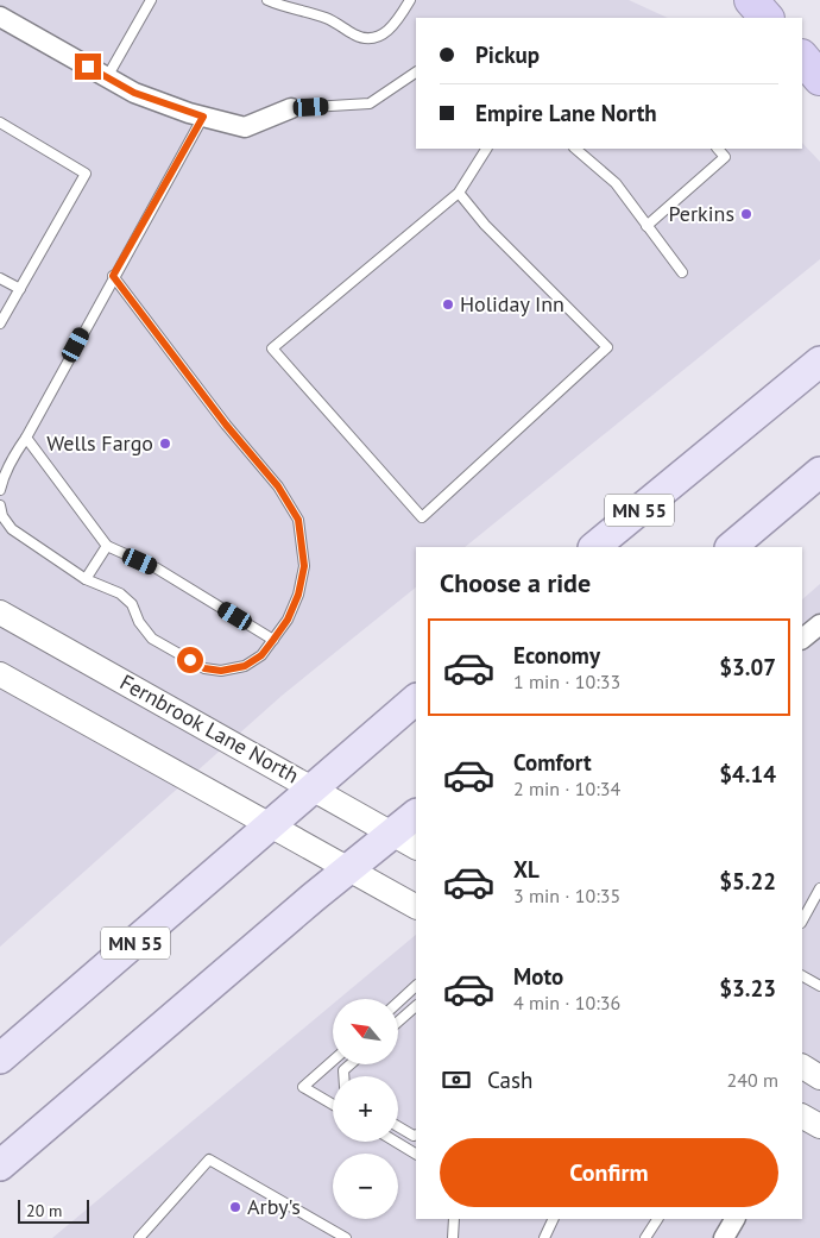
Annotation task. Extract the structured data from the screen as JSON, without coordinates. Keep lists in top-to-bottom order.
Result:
{
  "streets": {
    "main road": ["MN 55"],
    "street": ["Fernbrook Lane North"]
  },
  "crossings": [
    ["MN 55", "Fernbrook Lane North"]
  ],
  "places": [
    "Perkins",
    "Holiday Inn",
    "Wells Fargo",
    "Arby's"
  ],
  "scale_bar": "20 m",
  "north": "top left",
  "page": {
    "banner": ["Pickup", "Empire Lane North"],
    "heading": "Choose a ride",
    "list": [
      {
        "name": "Economy",
        "note": "1 min · 10:33",
        "value": "$3.07"
      },
      {
        "name": "Comfort",
        "note": "2 min · 10:34",
        "value": "$4.14"
      },
      {
        "name": "XL",
        "note": "3 min · 10:35",
        "value": "$5.22"
      },
      {
        "name": "Moto",
        "note": "4 min · 10:36",
        "value": "$3.23"
      }
    ],
    "map_buttons": ["+", "−"],
    "pay": ["Cash", "240 m"],
    "buttons": "Confirm",
    "scale": "20 m"
  }
}
